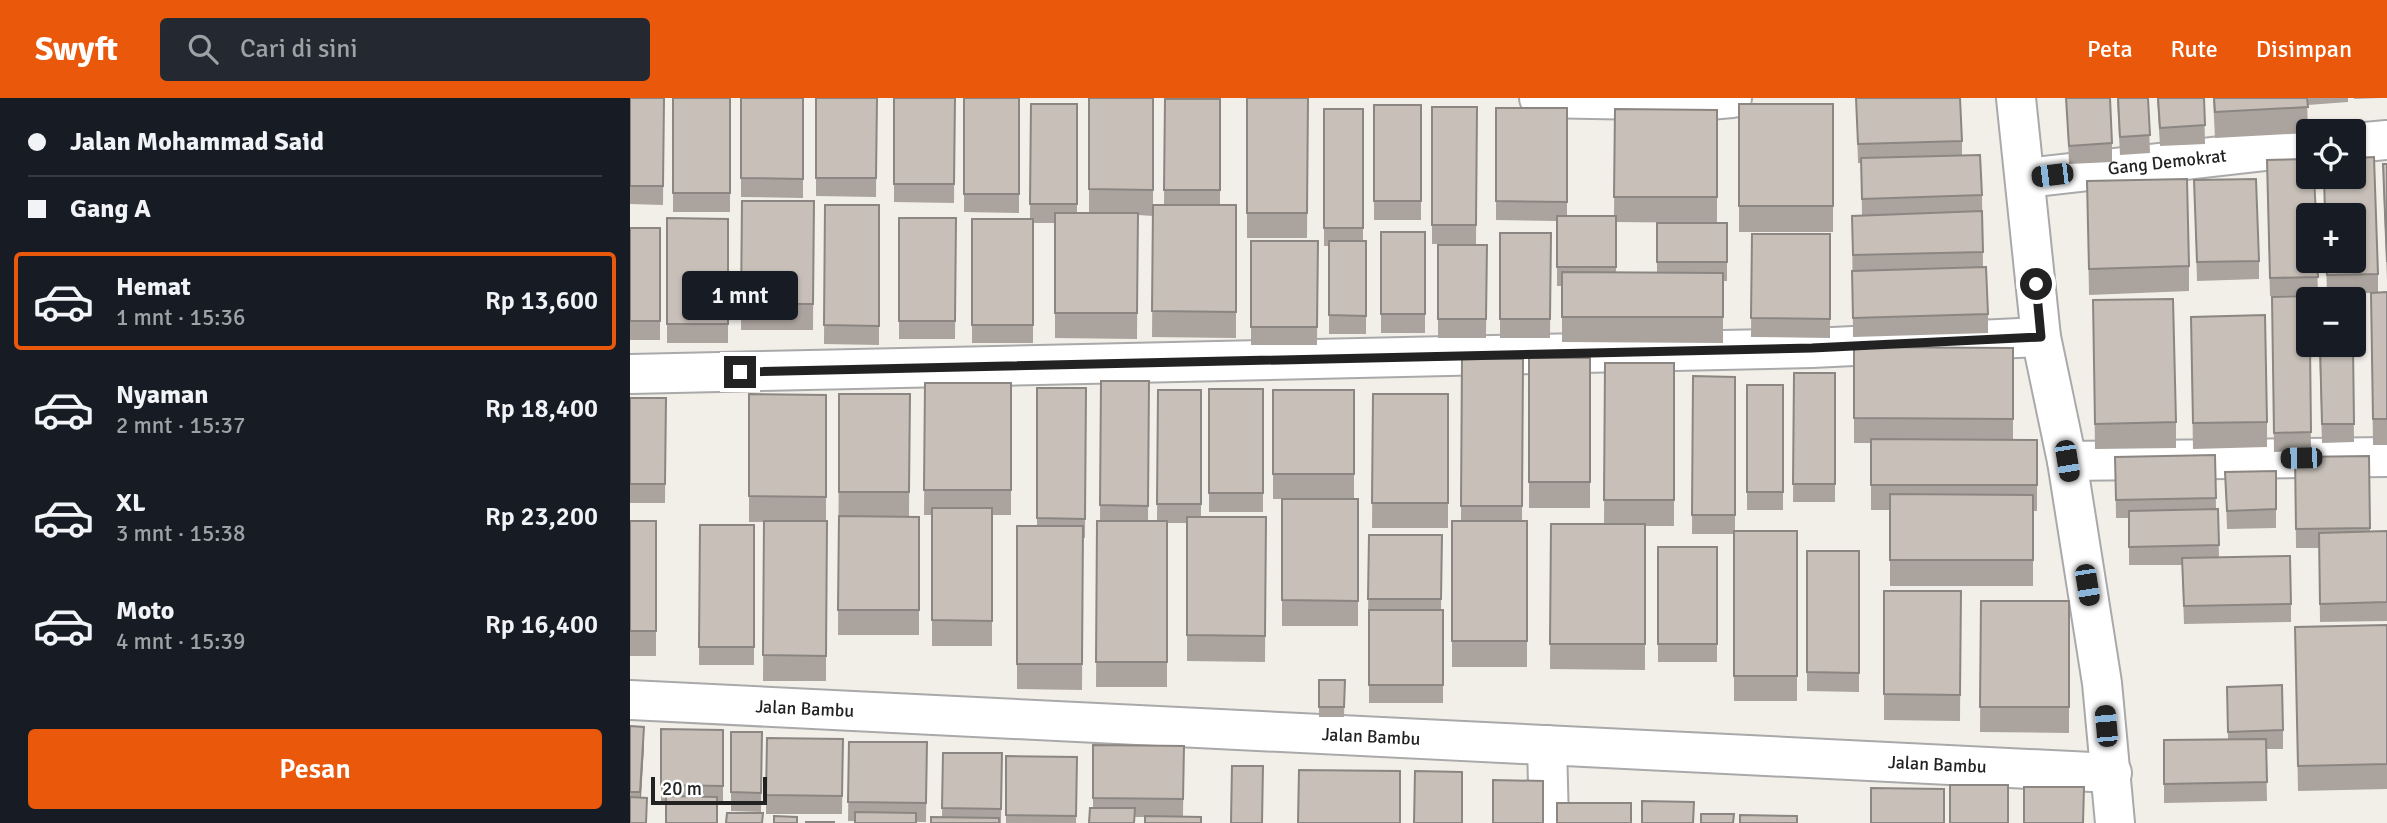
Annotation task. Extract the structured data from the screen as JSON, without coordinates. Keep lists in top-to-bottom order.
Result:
{
  "streets": {
    "street": ["Gang Demokrat", "Jalan Bambu"]
  },
  "scale_bar": "20 m",
  "page": {
    "header": "Swyft",
    "search": "Cari di sini",
    "nav": ["Peta", "Rute", "Disimpan"],
    "banner": ["Jalan Mohammad Said", "Gang A"],
    "map_buttons": ["+", "−"],
    "list": [
      {
        "name": "Hemat",
        "note": "1 mnt · 15:36",
        "value": "Rp 13,600"
      },
      {
        "name": "Nyaman",
        "note": "2 mnt · 15:37",
        "value": "Rp 18,400"
      },
      {
        "name": "XL",
        "note": "3 mnt · 15:38",
        "value": "Rp 23,200"
      },
      {
        "name": "Moto",
        "note": "4 mnt · 15:39",
        "value": "Rp 16,400"
      }
    ],
    "bubble": "1 mnt",
    "buttons": "Pesan",
    "scale": "20 m"
  }
}
